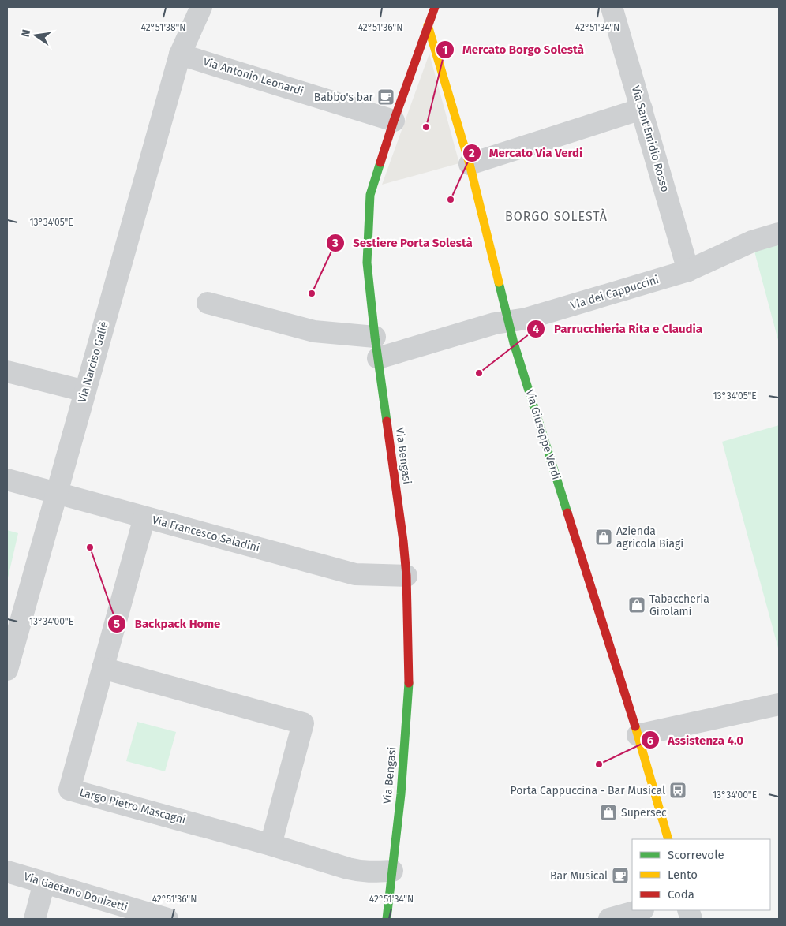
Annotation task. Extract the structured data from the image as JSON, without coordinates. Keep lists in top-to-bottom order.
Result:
{
  "streets": {
    "street": [
      "Via Antonio Leonardi",
      "Via Sant'Emidio Rosso",
      "Via dei Cappuccini",
      "Via Narciso Galiè",
      "Via Giuseppe Verdi",
      "Via Bengasi",
      "Via Francesco Saladini",
      "Largo Pietro Mascagni",
      "Via Gaetano Donizetti"
    ]
  },
  "crossings": [
    ["Via Antonio Leonardi", "Via Narciso Galiè"],
    ["Via Antonio Leonardi", "Via Bengasi"],
    ["Via Sant'Emidio Rosso", "Via dei Cappuccini"],
    ["Via dei Cappuccini", "Via Giuseppe Verdi"],
    ["Via dei Cappuccini", "Via Bengasi"],
    ["Via Narciso Galiè", "Via Francesco Saladini"],
    ["Via Giuseppe Verdi", "Via Bengasi"],
    ["Via Bengasi", "Via Francesco Saladini"],
    ["Via Bengasi", "Largo Pietro Mascagni"],
    ["Via Francesco Saladini", "Largo Pietro Mascagni"]
  ],
  "districts": ["BORGO SOLESTÀ"],
  "places": {
    "cafe": ["Babbo's bar", "Bar Musical"],
    "other": [
      "Mercato Borgo Solestà",
      "Mercato Via Verdi",
      "Sestiere Porta Solestà",
      "Parrucchieria Rita e Claudia",
      "Backpack Home",
      "Assistenza 4.0"
    ],
    "shop": ["Azienda agricola Biagi", "Tabaccheria Girolami", "Supersec"],
    "bus stop": ["Porta Cappuccina - Bar Musical"]
  },
  "legend": ["Scorrevole", "Lento", "Coda"],
  "north": "left",
  "coordinates": [
    "42°51'38\"N",
    "42°51'36\"N",
    "42°51'34\"N",
    "13°34'05\"E",
    "13°34'00\"E"
  ]
}
